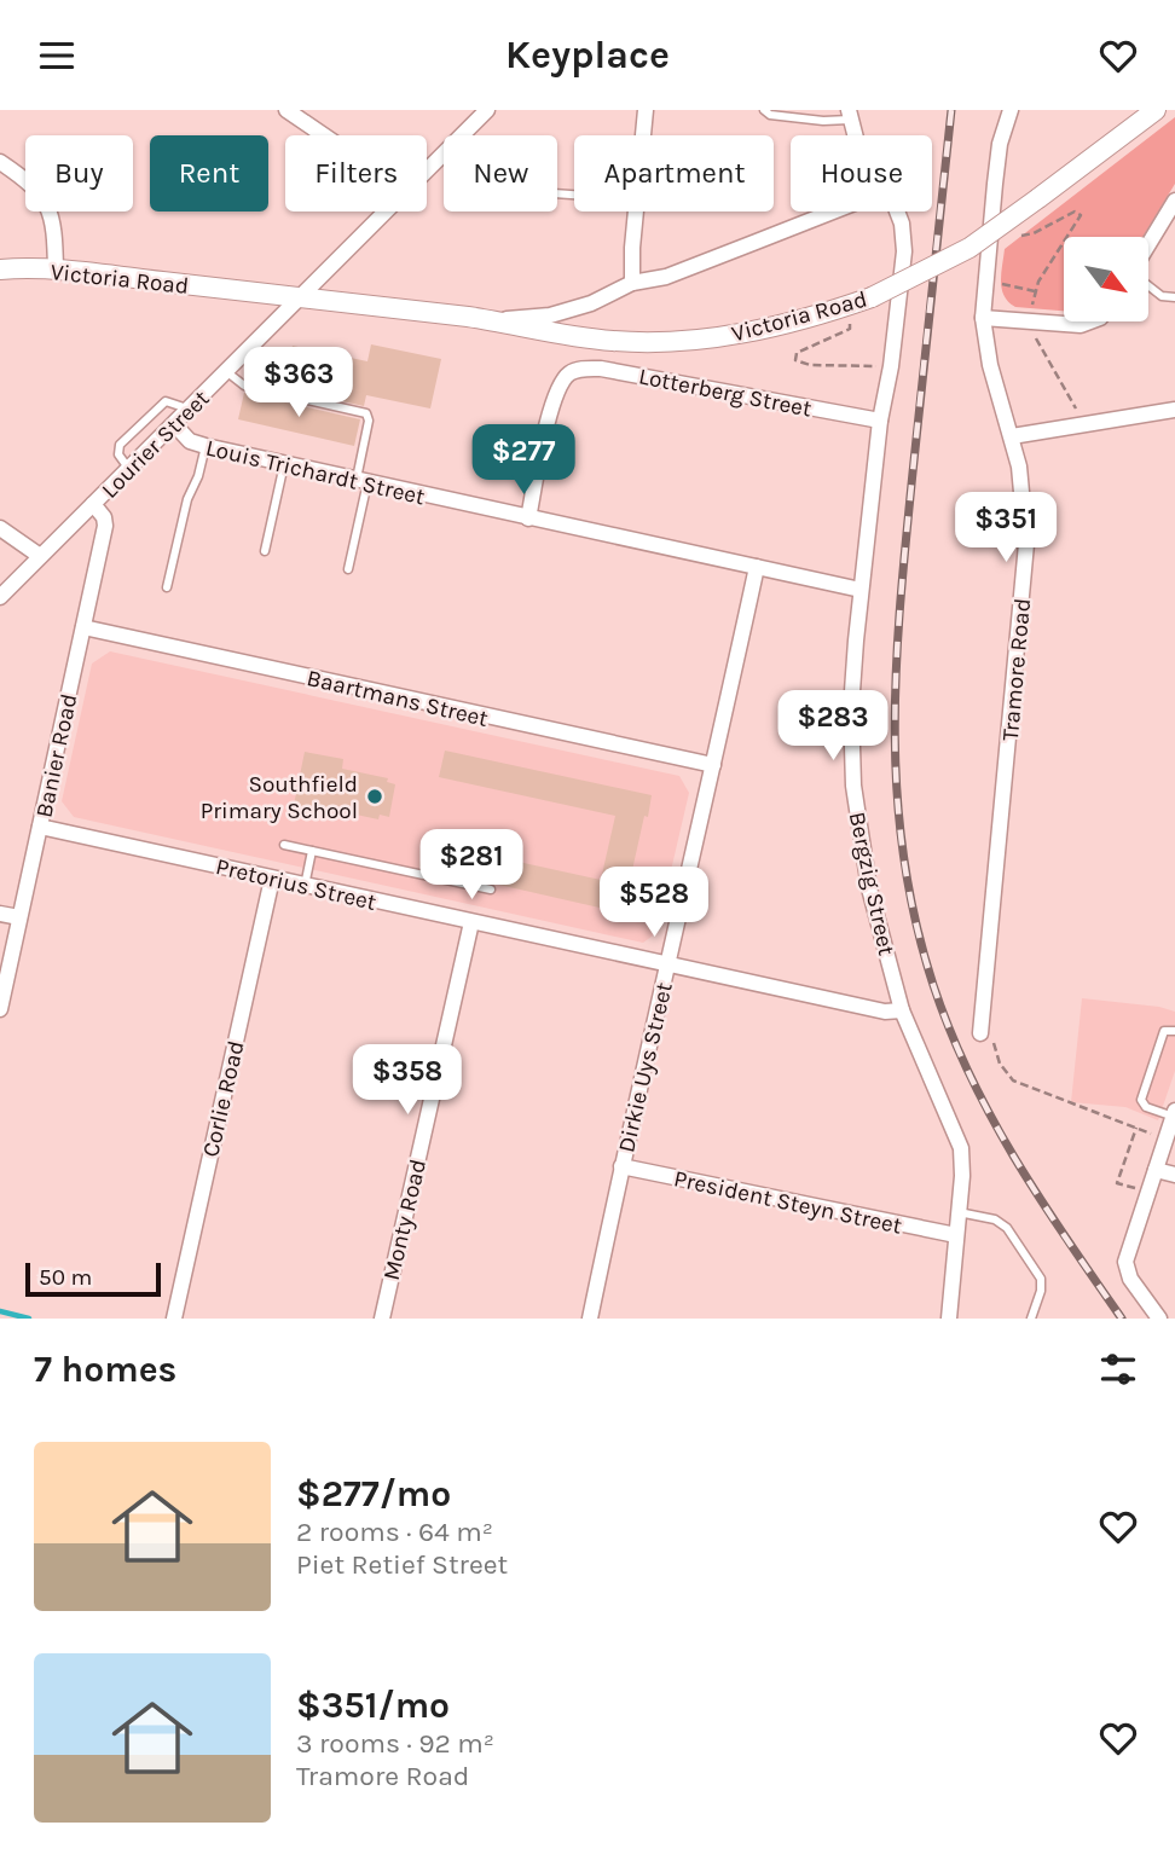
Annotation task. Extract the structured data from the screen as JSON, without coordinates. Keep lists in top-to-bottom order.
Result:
{
  "streets": {
    "street": [
      "Victoria Road",
      "Lotterberg Street",
      "Lourier Street",
      "Louis Trichardt Street",
      "Tramore Road",
      "Baartmans Street",
      "Banier Road",
      "Pretorius Street",
      "Bergzig Street",
      "Dirkie Uys Street",
      "Corlie Road",
      "President Steyn Street",
      "Monty Road"
    ]
  },
  "crossings": [
    ["Victoria Road", "Lourier Street"],
    ["Lotterberg Street", "Louis Trichardt Street"],
    ["Lotterberg Street", "Bergzig Street"],
    ["Lourier Street", "Louis Trichardt Street"],
    ["Lourier Street", "Banier Road"],
    ["Louis Trichardt Street", "Bergzig Street"],
    ["Louis Trichardt Street", "Dirkie Uys Street"],
    ["Baartmans Street", "Banier Road"],
    ["Baartmans Street", "Dirkie Uys Street"],
    ["Banier Road", "Pretorius Street"],
    ["Pretorius Street", "Bergzig Street"],
    ["Pretorius Street", "Dirkie Uys Street"],
    ["Pretorius Street", "Corlie Road"],
    ["Pretorius Street", "Monty Road"],
    ["Bergzig Street", "President Steyn Street"],
    ["Dirkie Uys Street", "President Steyn Street"]
  ],
  "places": ["Southfield Primary School"],
  "scale_bar": "50 m",
  "north": "bottom right",
  "page": {
    "header": "Keyplace",
    "chip": [
      "Buy",
      "Rent",
      "Filters",
      "New",
      "Apartment",
      "House"
    ],
    "price": [
      "$363",
      "$277",
      "$351",
      "$283",
      "$281",
      "$528",
      "$358"
    ],
    "scale": "50 m",
    "heading": "7 homes",
    "list": [
      {
        "name": "$277/mo",
        "note": "2 rooms · 64 m² · Piet Retief Street"
      },
      {
        "name": "$351/mo",
        "note": "3 rooms · 92 m² · Tramore Road"
      }
    ]
  }
}
